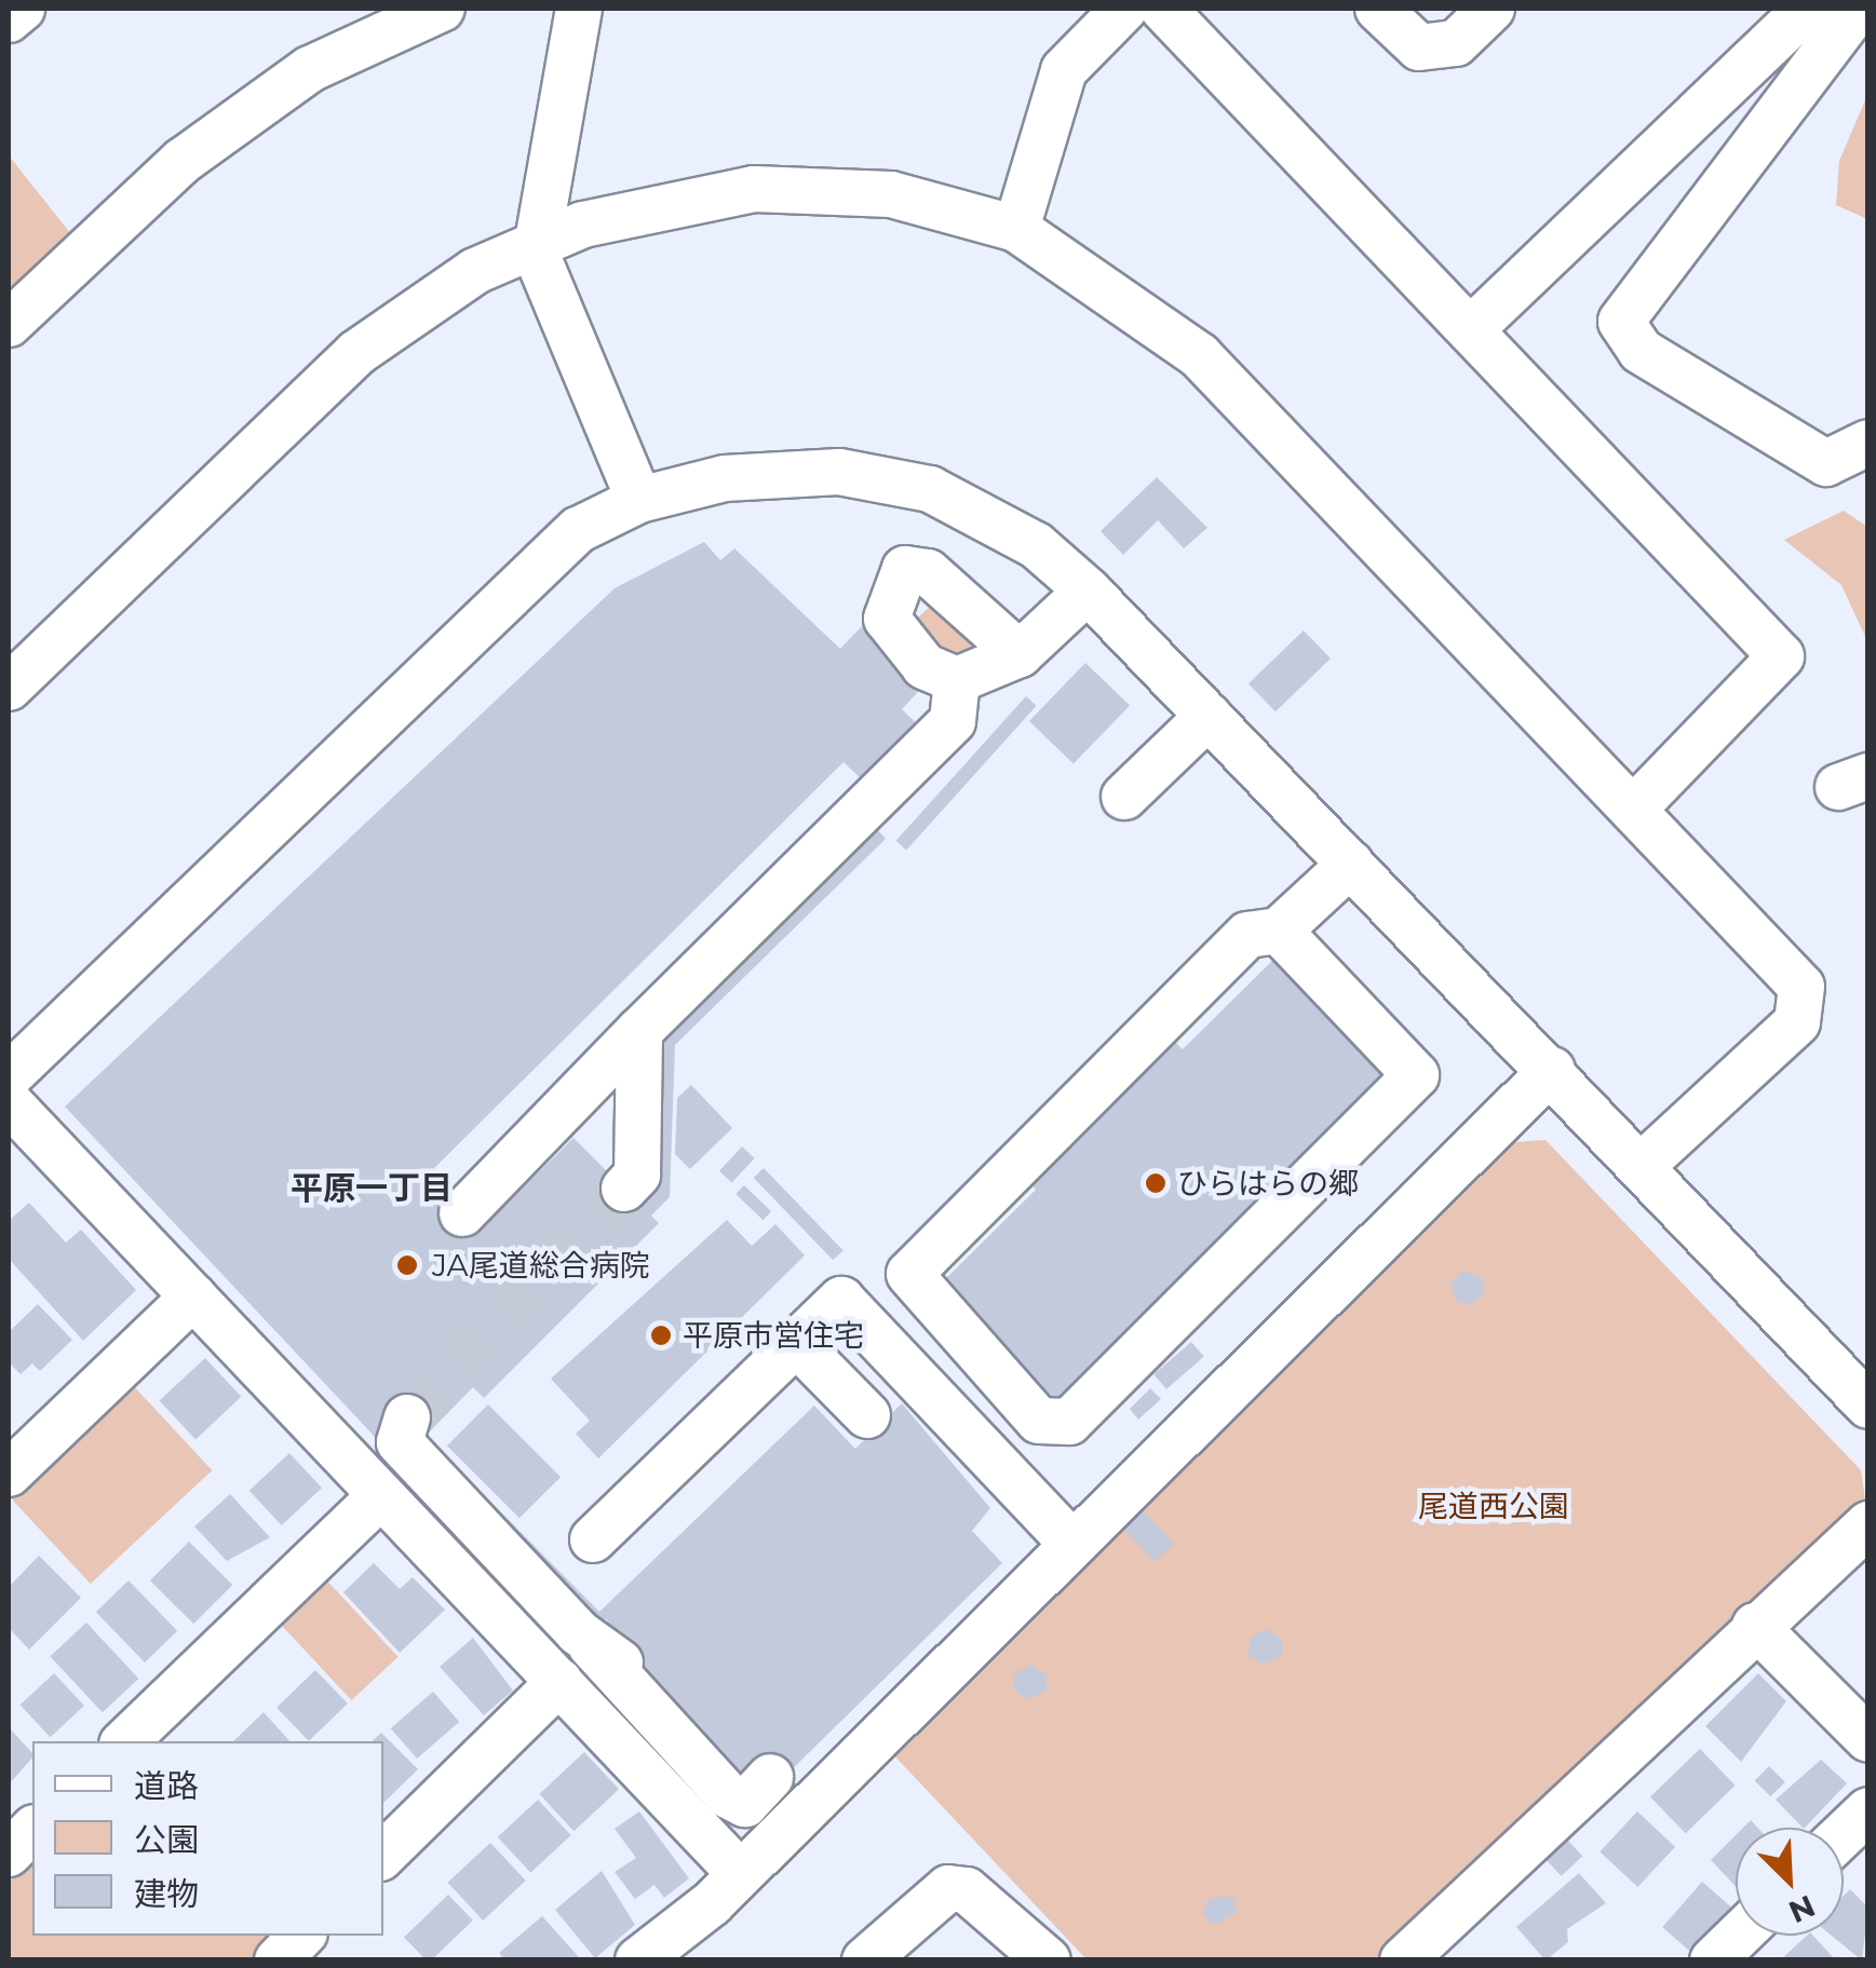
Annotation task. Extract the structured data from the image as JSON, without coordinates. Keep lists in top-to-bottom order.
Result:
{
  "districts": ["平原一丁目"],
  "parks": ["尾道西公園"],
  "places": ["ひらはらの郷", "JA尾道総合病院", "平原市営住宅"],
  "legend": ["道路", "公園", "建物"],
  "north": "bottom right"
}
